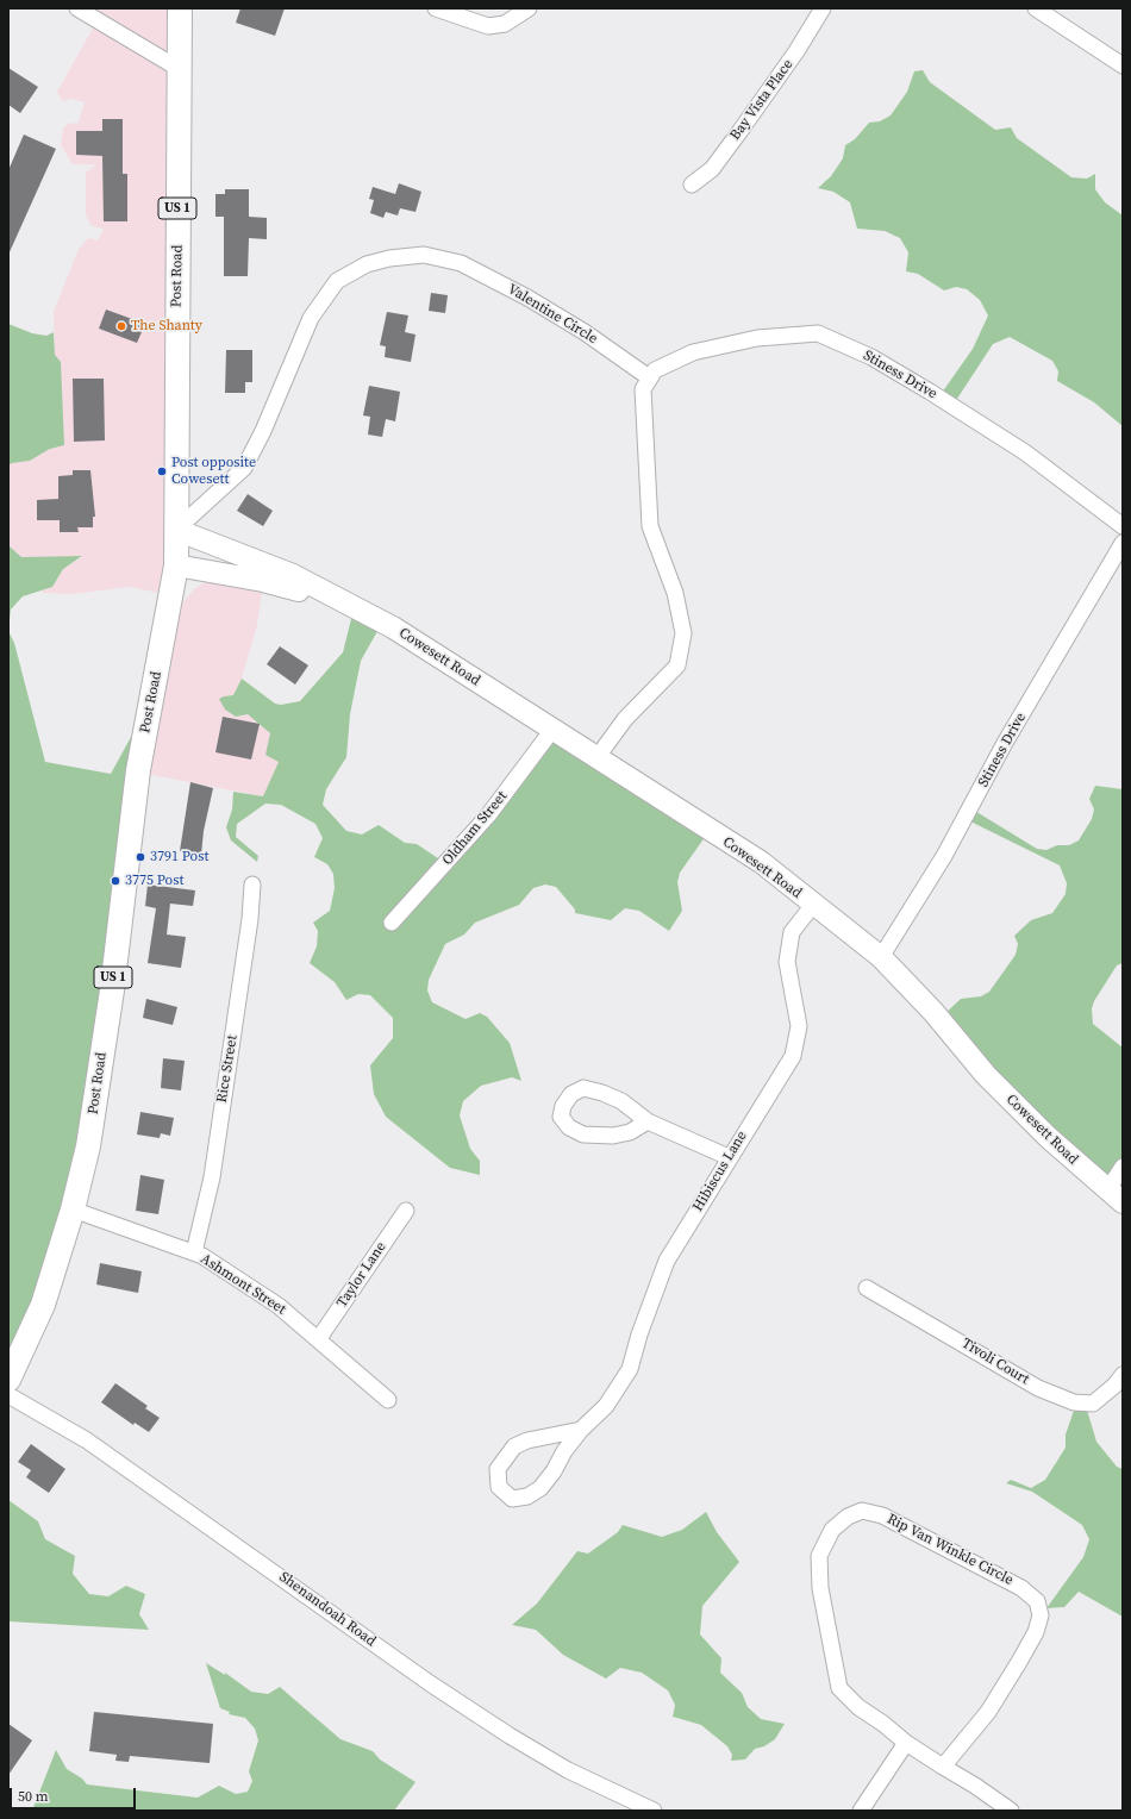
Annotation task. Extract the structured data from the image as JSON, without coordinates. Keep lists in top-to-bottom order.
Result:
{
  "streets": {
    "main road": ["US 1", "Post Road", "Cowesett Road"],
    "street": [
      "Bay Vista Place",
      "Valentine Circle",
      "Stiness Drive",
      "Oldham Street",
      "Rice Street",
      "Hibiscus Lane",
      "Taylor Lane",
      "Ashmont Street",
      "Tivoli Court",
      "Rip Van Winkle Circle",
      "Shenandoah Road"
    ]
  },
  "crossings": [
    ["Post Road", "Valentine Circle"],
    ["Post Road", "Cowesett Road"],
    ["Post Road", "Ashmont Street"],
    ["Valentine Circle", "Stiness Drive"],
    ["Valentine Circle", "Cowesett Road"],
    ["Stiness Drive", "Cowesett Road"],
    ["Cowesett Road", "Oldham Street"],
    ["Cowesett Road", "Hibiscus Lane"],
    ["Rice Street", "Ashmont Street"],
    ["Taylor Lane", "Ashmont Street"]
  ],
  "places": [
    "The Shanty",
    "Post opposite Cowesett",
    "3791 Post",
    "3775 Post"
  ],
  "scale_bar": "50 m"
}
